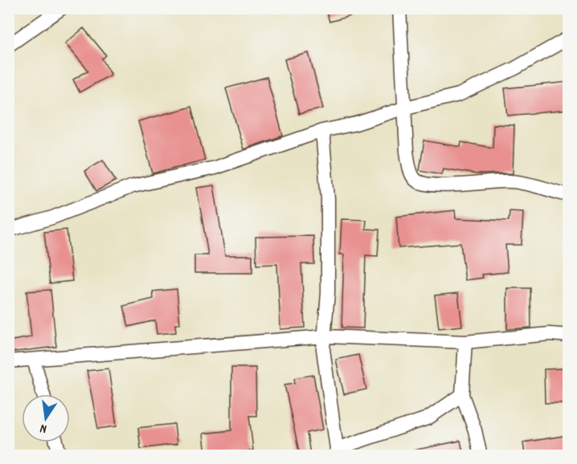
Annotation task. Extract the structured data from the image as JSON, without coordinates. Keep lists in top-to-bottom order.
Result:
{
  "north": "bottom"
}
